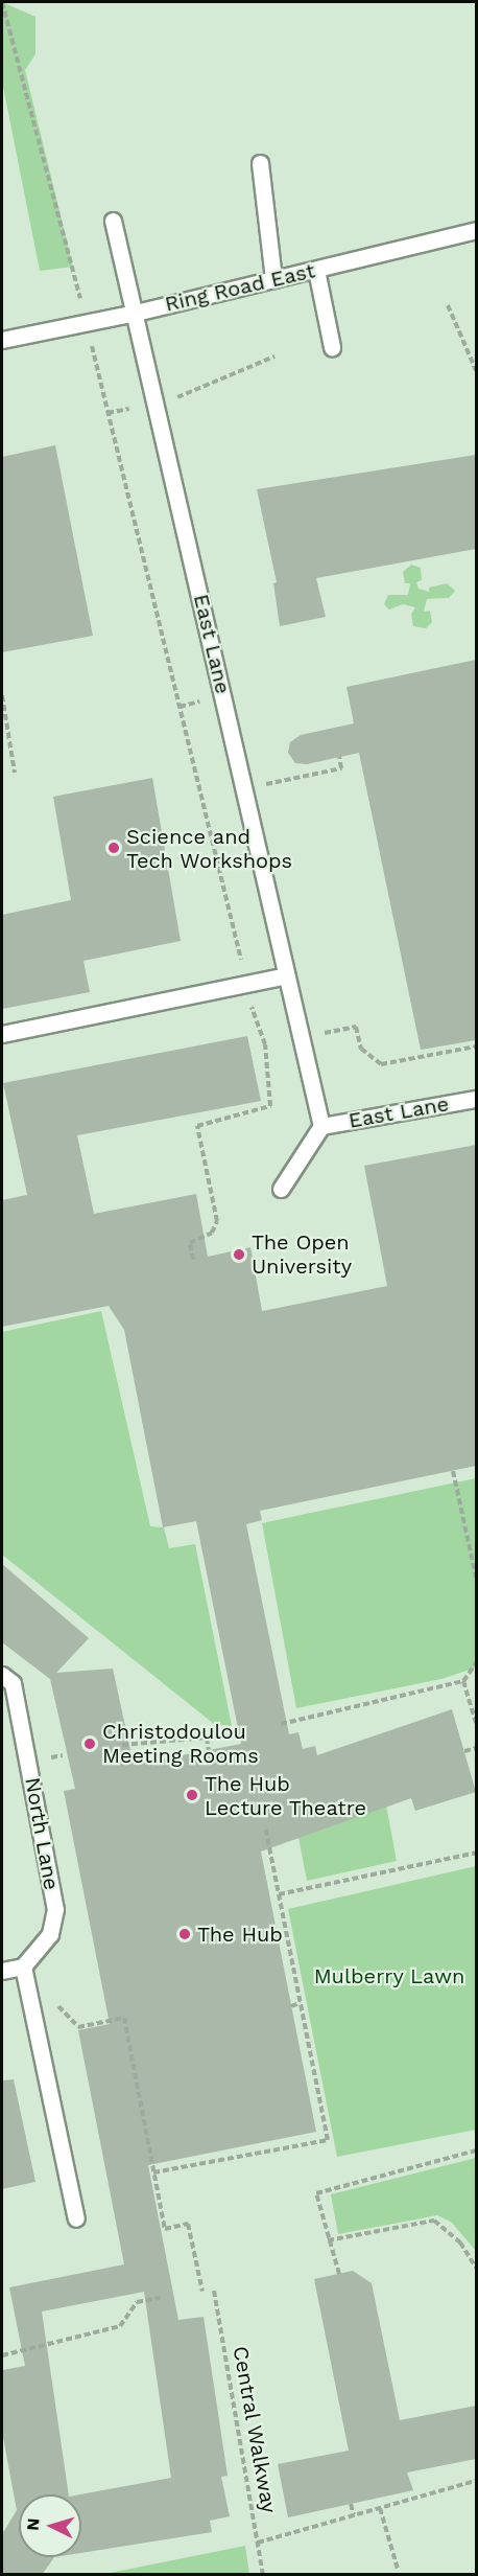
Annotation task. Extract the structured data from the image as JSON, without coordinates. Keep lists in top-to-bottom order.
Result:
{
  "streets": {
    "lane": ["Ring Road East", "East Lane", "North Lane"],
    "path": ["Central Walkway"]
  },
  "crossings": [
    ["Ring Road East", "East Lane"]
  ],
  "parks": ["Mulberry Lawn"],
  "places": [
    "Science and Tech Workshops",
    "The Open University",
    "Christodoulou Meeting Rooms",
    "The Hub Lecture Theatre",
    "The Hub"
  ],
  "north": "left"
}
